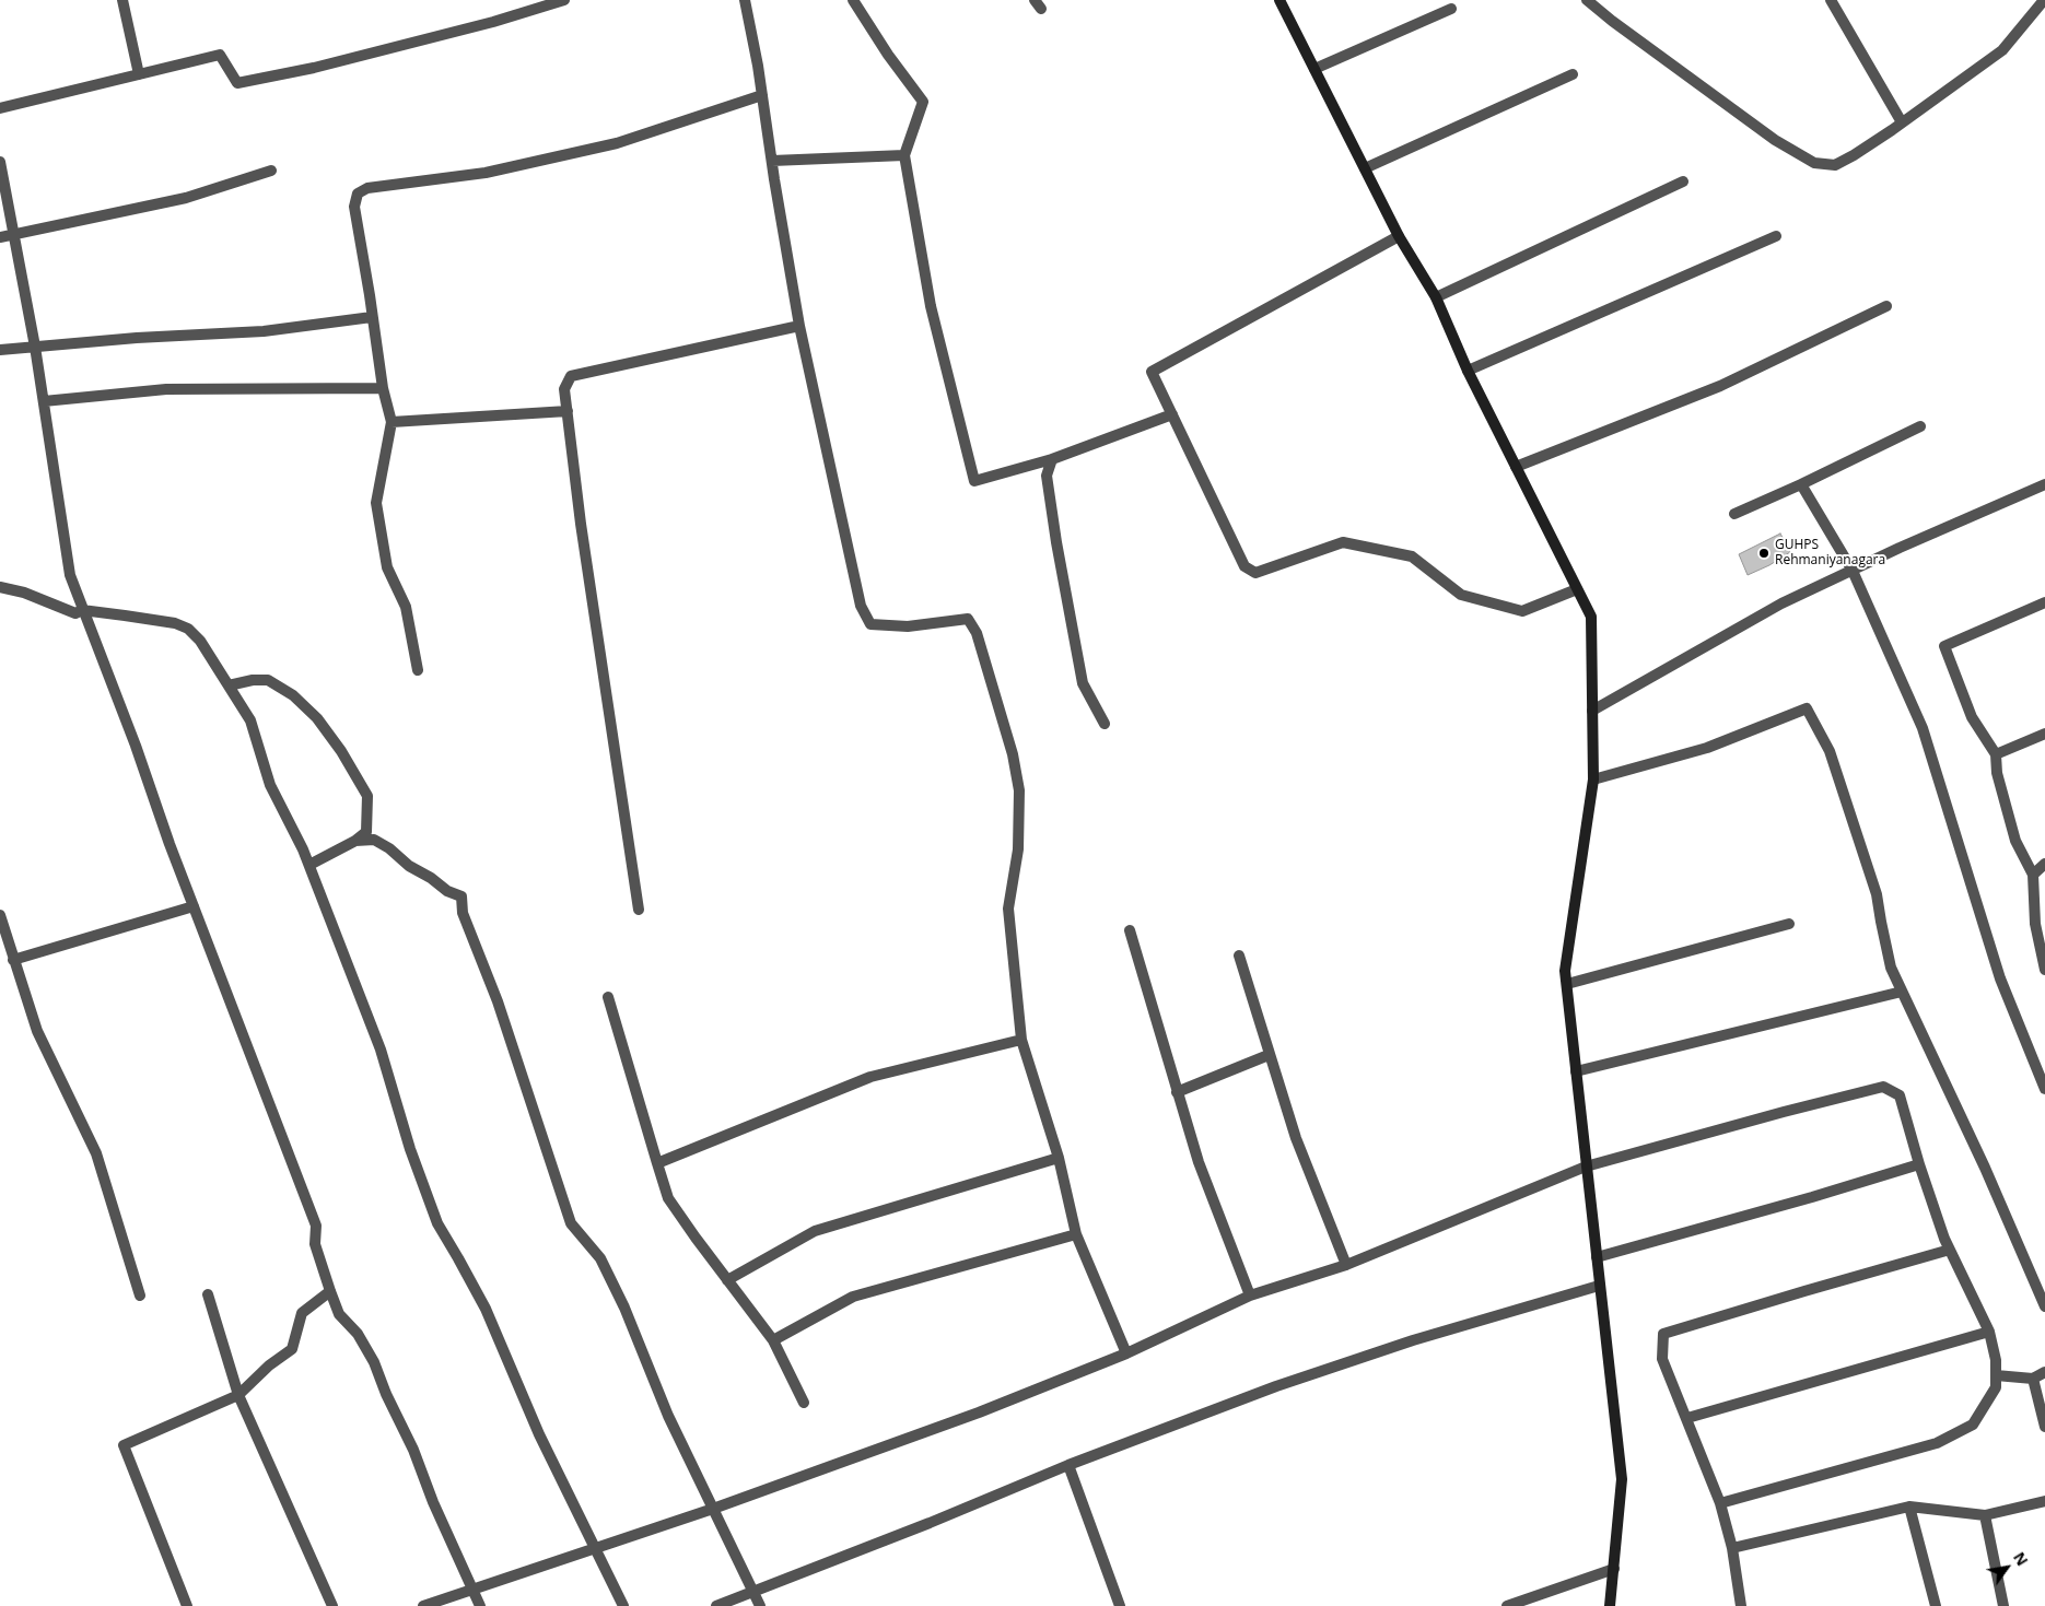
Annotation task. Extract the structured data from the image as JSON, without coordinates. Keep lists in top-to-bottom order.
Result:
{
  "places": ["GUHPS Rehmaniyanagara"],
  "north": "top right"
}
